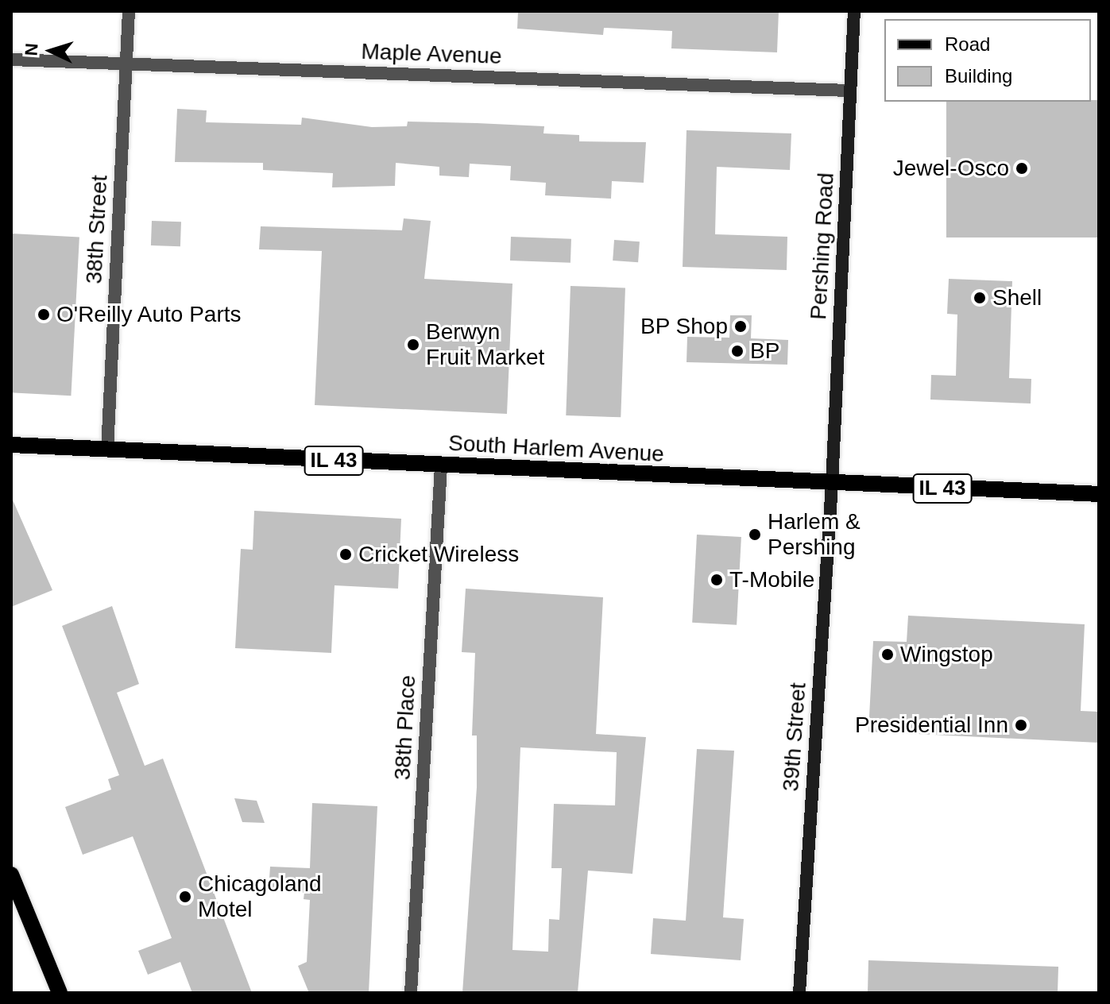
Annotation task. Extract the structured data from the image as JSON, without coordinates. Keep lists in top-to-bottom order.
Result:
{
  "streets": {
    "main road": [
      "Pershing Road",
      "South Harlem Avenue",
      "IL 43",
      "39th Street"
    ],
    "street": ["Maple Avenue", "38th Street", "38th Place"]
  },
  "crossings": [
    ["Maple Avenue", "38th Street"],
    ["Maple Avenue", "Pershing Road"],
    ["38th Street", "South Harlem Avenue"],
    ["Pershing Road", "South Harlem Avenue"],
    ["Pershing Road", "39th Street"],
    ["South Harlem Avenue", "38th Place"],
    ["South Harlem Avenue", "39th Street"]
  ],
  "places": [
    "Jewel-Osco",
    "Shell",
    "O'Reilly Auto Parts",
    "BP Shop",
    "Berwyn Fruit Market",
    "BP",
    "Harlem & Pershing",
    "Cricket Wireless",
    "T-Mobile",
    "Wingstop",
    "Presidential Inn",
    "Chicagoland Motel"
  ],
  "legend": ["Road", "Building"],
  "north": "left"
}
